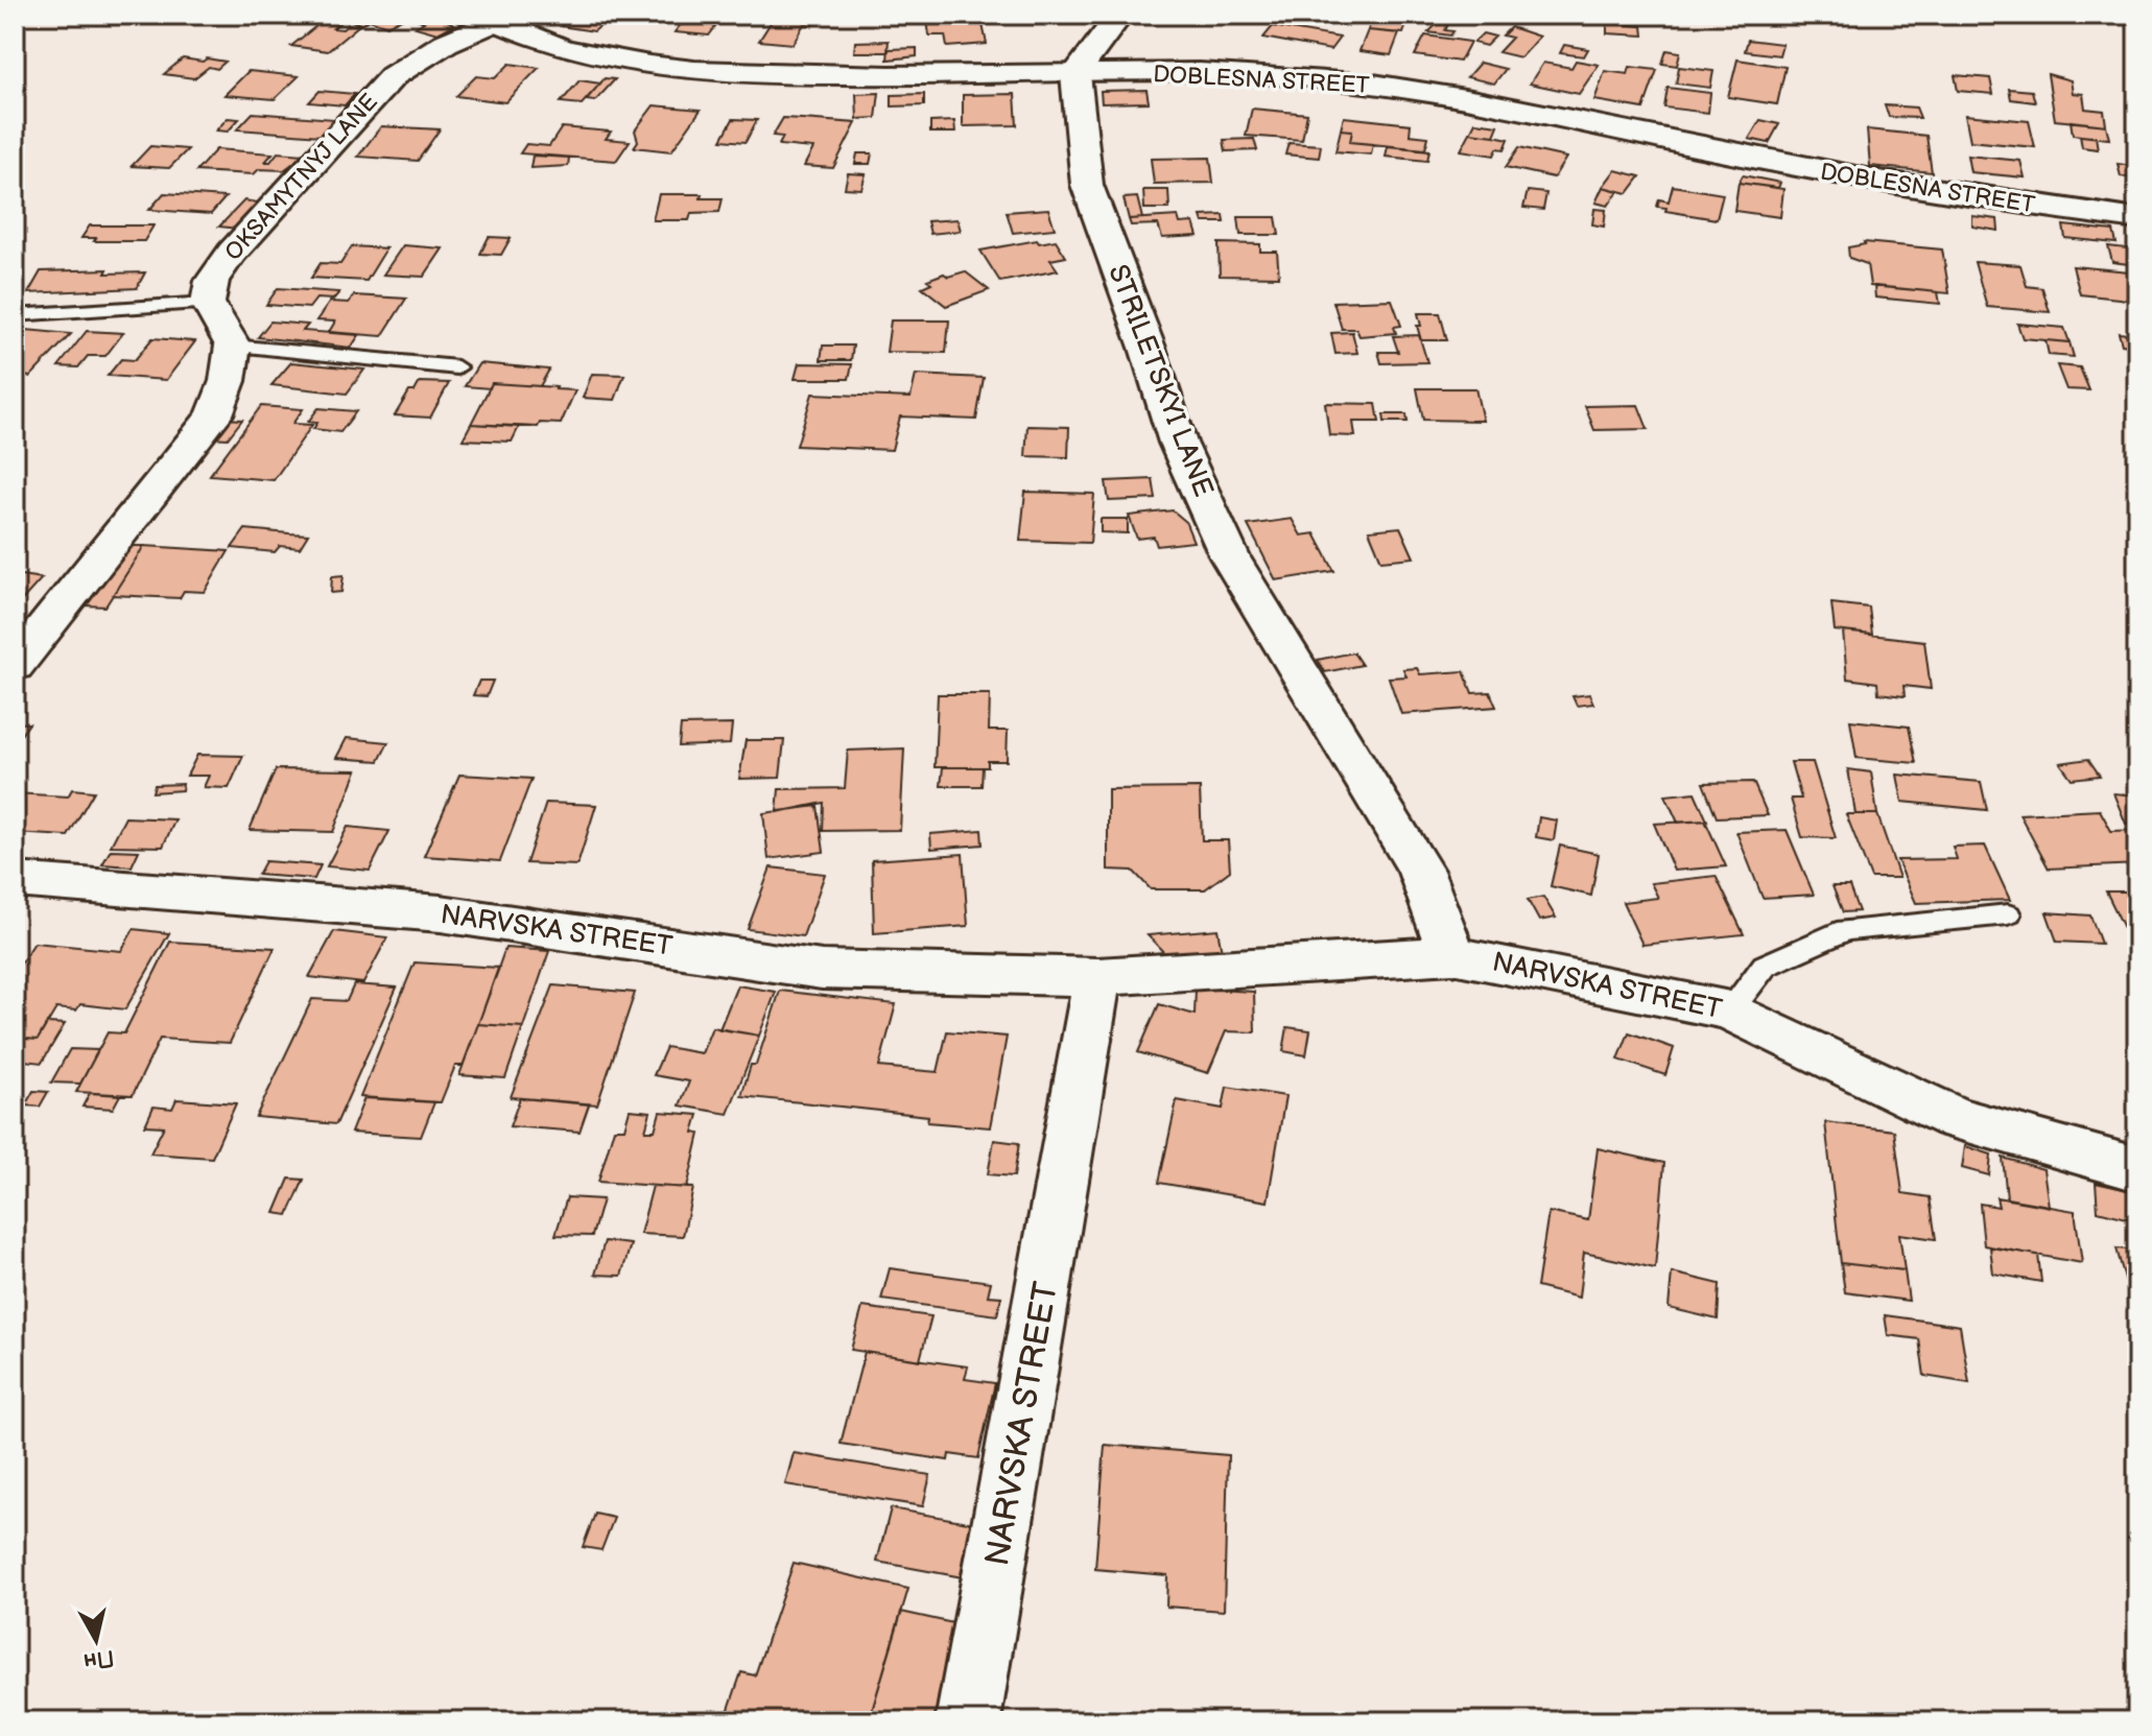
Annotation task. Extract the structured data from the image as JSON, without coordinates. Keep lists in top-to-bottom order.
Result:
{
  "streets": {
    "street": [
      "DOBLESNA STREET",
      "OKSAMYTNYJ LANE",
      "STRILETSKYI LANE",
      "NARVSKA STREET"
    ]
  },
  "crossings": [
    ["DOBLESNA STREET", "OKSAMYTNYJ LANE"],
    ["DOBLESNA STREET", "STRILETSKYI LANE"],
    ["STRILETSKYI LANE", "NARVSKA STREET"]
  ],
  "north": "bottom"
}
